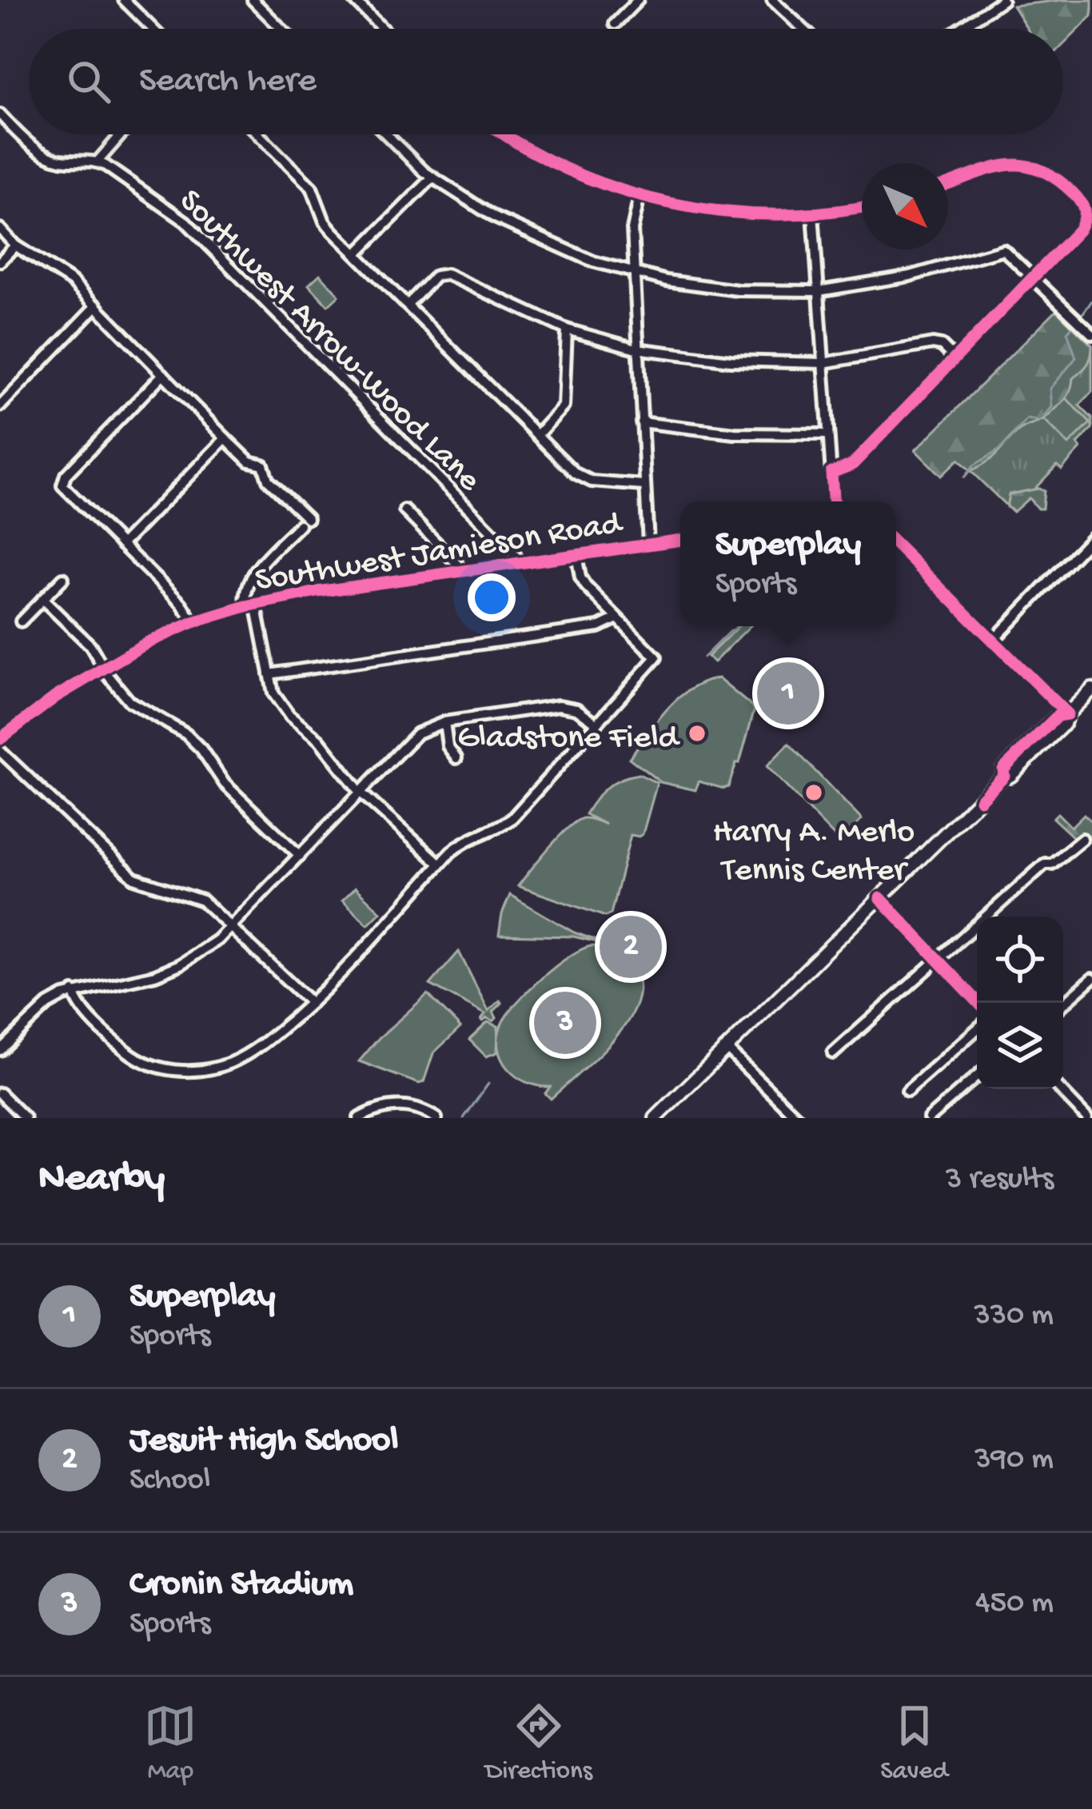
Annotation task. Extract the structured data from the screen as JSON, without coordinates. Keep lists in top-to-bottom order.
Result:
{
  "streets": {
    "street": ["Southwest Arrow-Wood Lane", "Southwest Jamieson Road"]
  },
  "crossings": [
    ["Southwest Arrow-Wood Lane", "Southwest Jamieson Road"]
  ],
  "places": ["Gladstone Field", "Harry A. Merlo Tennis Center"],
  "north": "bottom right",
  "page": {
    "search": "Search here",
    "popup": ["Superplay", "Sports"],
    "pins": ["1", "2", "3"],
    "heading": ["Nearby", "3 results"],
    "list": [
      {
        "mark": "1",
        "name": "Superplay",
        "note": "Sports",
        "value": "330 m"
      },
      {
        "mark": "2",
        "name": "Jesuit High School",
        "note": "School",
        "value": "390 m"
      },
      {
        "mark": "3",
        "name": "Cronin Stadium",
        "note": "Sports",
        "value": "450 m"
      }
    ],
    "nav": ["Map", "Directions", "Saved"]
  }
}
